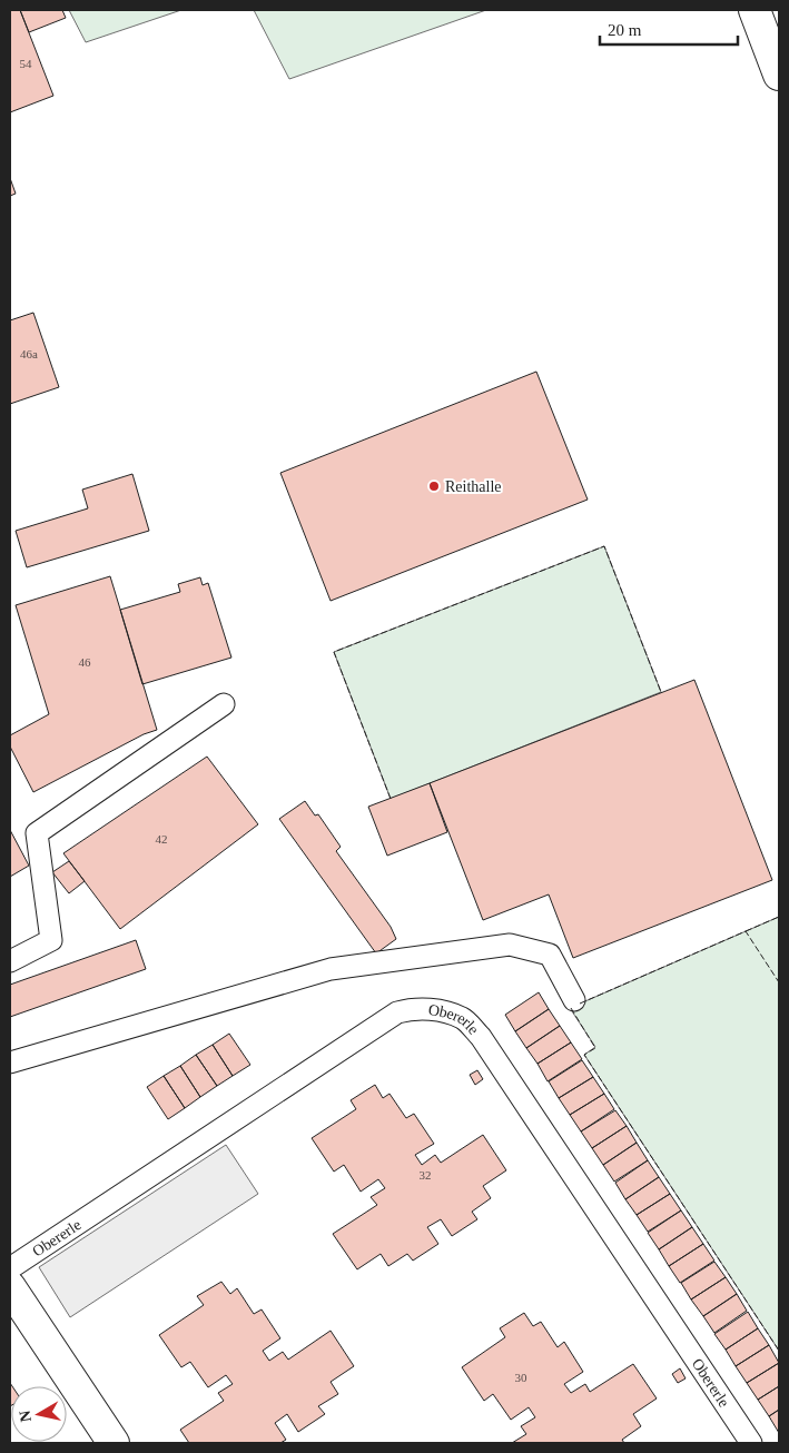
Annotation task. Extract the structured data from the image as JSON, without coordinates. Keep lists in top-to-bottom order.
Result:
{
  "streets": {
    "lane": ["Obererle"]
  },
  "places": ["Reithalle"],
  "house_numbers": [
    "54",
    "46a",
    "46",
    "42",
    "32",
    "30"
  ],
  "scale_bar": "20 m",
  "north": "left"
}
